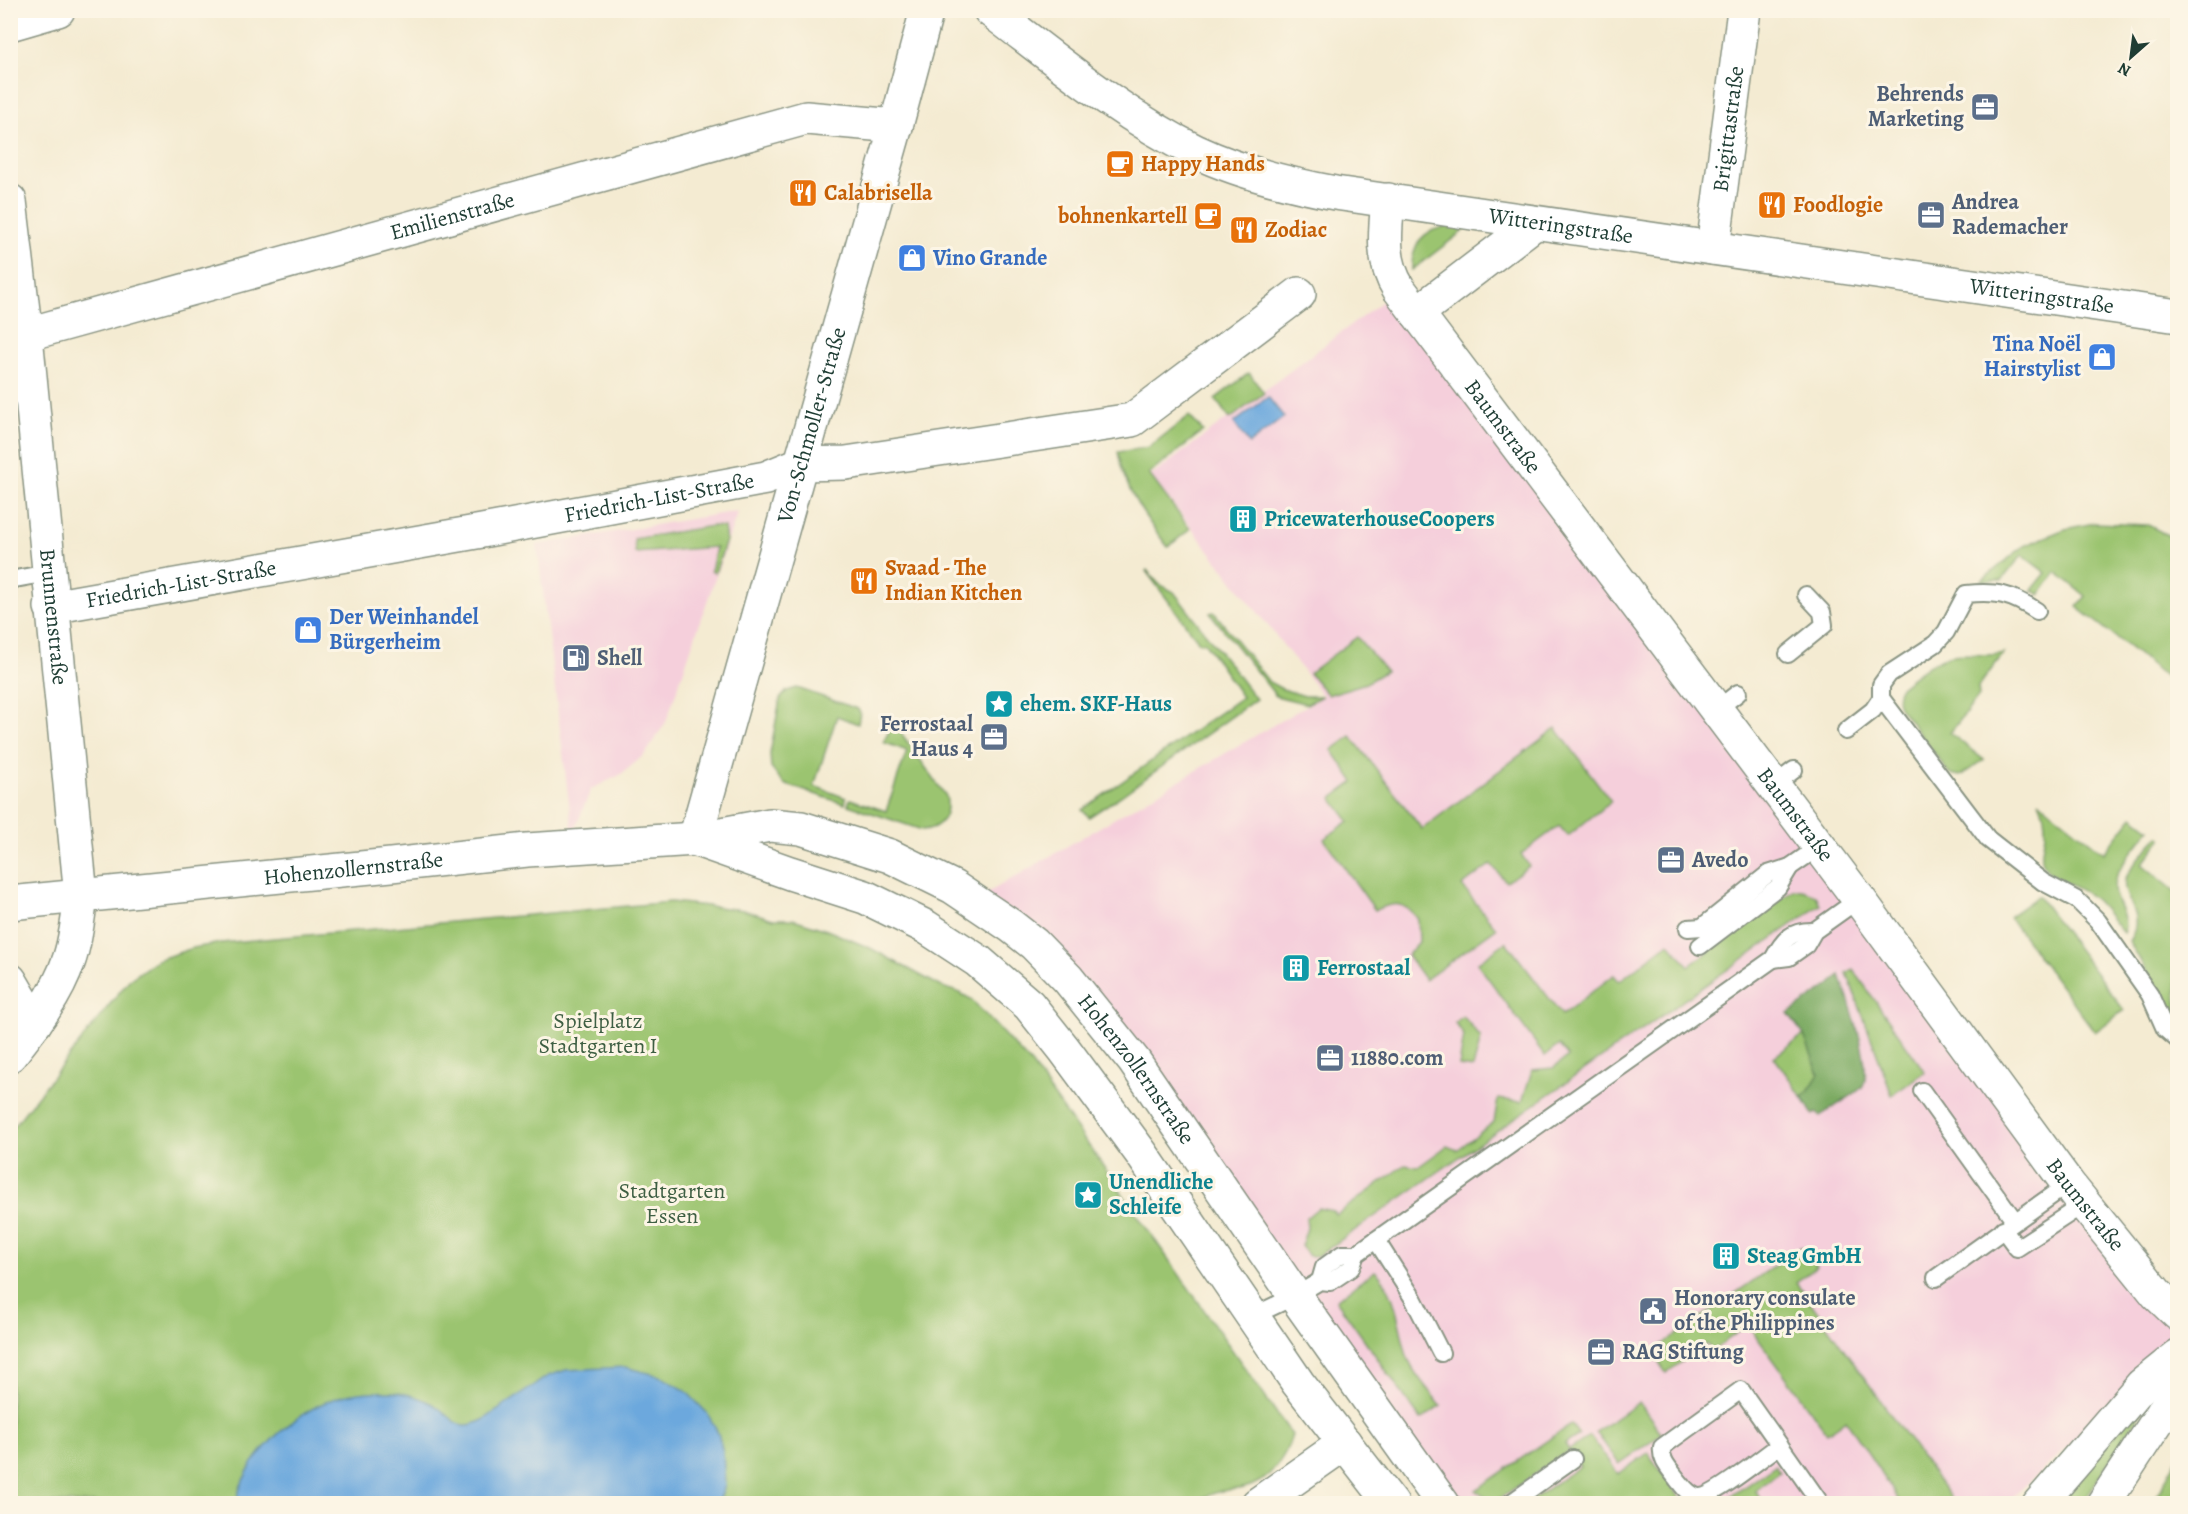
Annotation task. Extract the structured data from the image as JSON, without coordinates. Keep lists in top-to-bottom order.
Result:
{
  "streets": {
    "street": [
      "Brigittastraße",
      "Emilienstraße",
      "Witteringstraße",
      "Von-Schmoller-Straße",
      "Baumstraße",
      "Friedrich-List-Straße",
      "Brunnenstraße",
      "Hohenzollernstraße"
    ]
  },
  "crossings": [
    ["Brigittastraße", "Witteringstraße"],
    ["Emilienstraße", "Von-Schmoller-Straße"],
    ["Emilienstraße", "Brunnenstraße"],
    ["Witteringstraße", "Baumstraße"],
    ["Von-Schmoller-Straße", "Friedrich-List-Straße"],
    ["Von-Schmoller-Straße", "Hohenzollernstraße"],
    ["Friedrich-List-Straße", "Brunnenstraße"],
    ["Brunnenstraße", "Hohenzollernstraße"]
  ],
  "parks": ["Spielplatz Stadtgarten I", "Stadtgarten Essen"],
  "places": {
    "office": [
      "Behrends Marketing",
      "Andrea Rademacher",
      "Ferrostaal Haus 4",
      "Avedo",
      "11880.com",
      "RAG Stiftung"
    ],
    "cafe": ["Happy Hands", "bohnenkartell"],
    "restaurant": [
      "Calabrisella",
      "Foodlogie",
      "Zodiac",
      "Svaad - The Indian Kitchen"
    ],
    "shop": ["Vino Grande", "Tina Noël Hairstylist", "Der Weinhandel Bürgerheim"],
    "building": ["PricewaterhouseCoopers", "Ferrostaal", "Steag GmbH"],
    "fuel station": ["Shell"],
    "place": ["ehem. SKF-Haus", "Unendliche Schleife"],
    "public building": ["Honorary consulate of the Philippines"]
  },
  "north": "bottom left"
}
